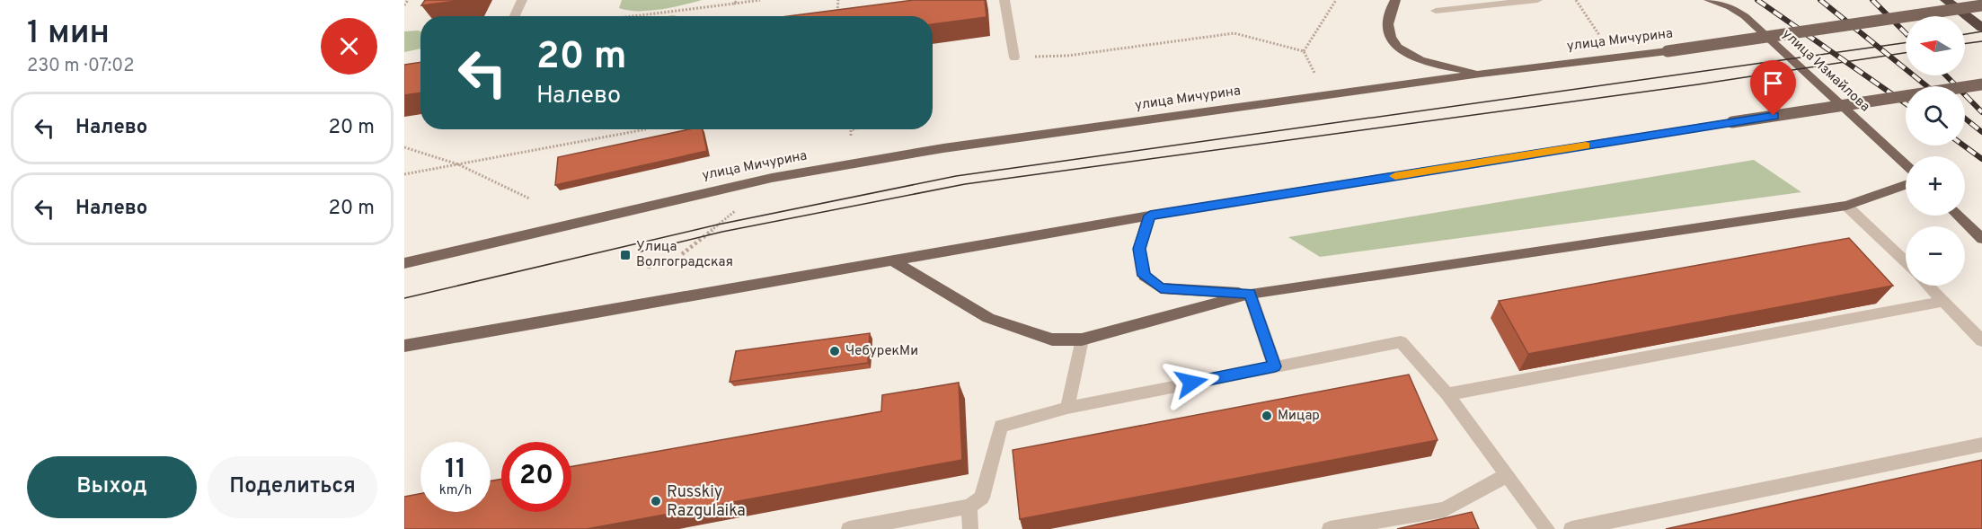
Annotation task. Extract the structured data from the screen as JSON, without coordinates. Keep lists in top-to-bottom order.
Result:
{
  "streets": {
    "main road": ["улица Мичурина", "улица Измайлова"]
  },
  "places": {
    "transit": ["Улица Волгоградская"],
    "other": ["ЧебурекМи", "Мицар", "Russkiy Razgulaika"]
  },
  "north": "left",
  "page": {
    "heading": ["1 мин", "230 m · 07:02"],
    "map_buttons": ["+", "−"],
    "turn": ["20 m", "Налево"],
    "list": [
      {
        "name": "Налево",
        "value": "20 m"
      },
      {
        "name": "Налево",
        "value": "20 m"
      }
    ],
    "speed": "11 km/h",
    "limit": "20",
    "buttons": ["Выход", "Поделиться"]
  }
}
